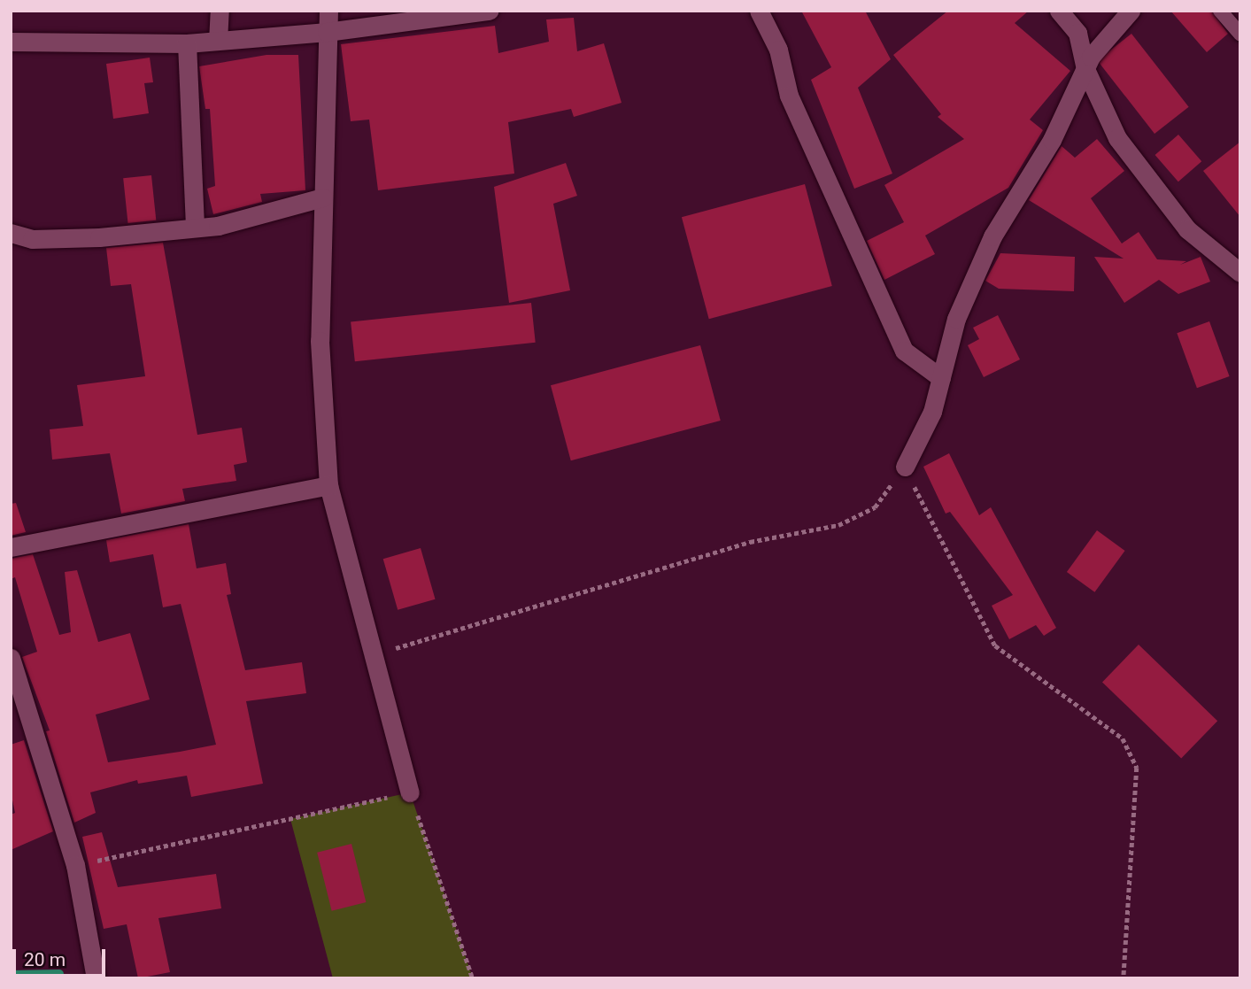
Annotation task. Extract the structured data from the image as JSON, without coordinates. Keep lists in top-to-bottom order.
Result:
{
  "scale_bar": "20 m"
}
